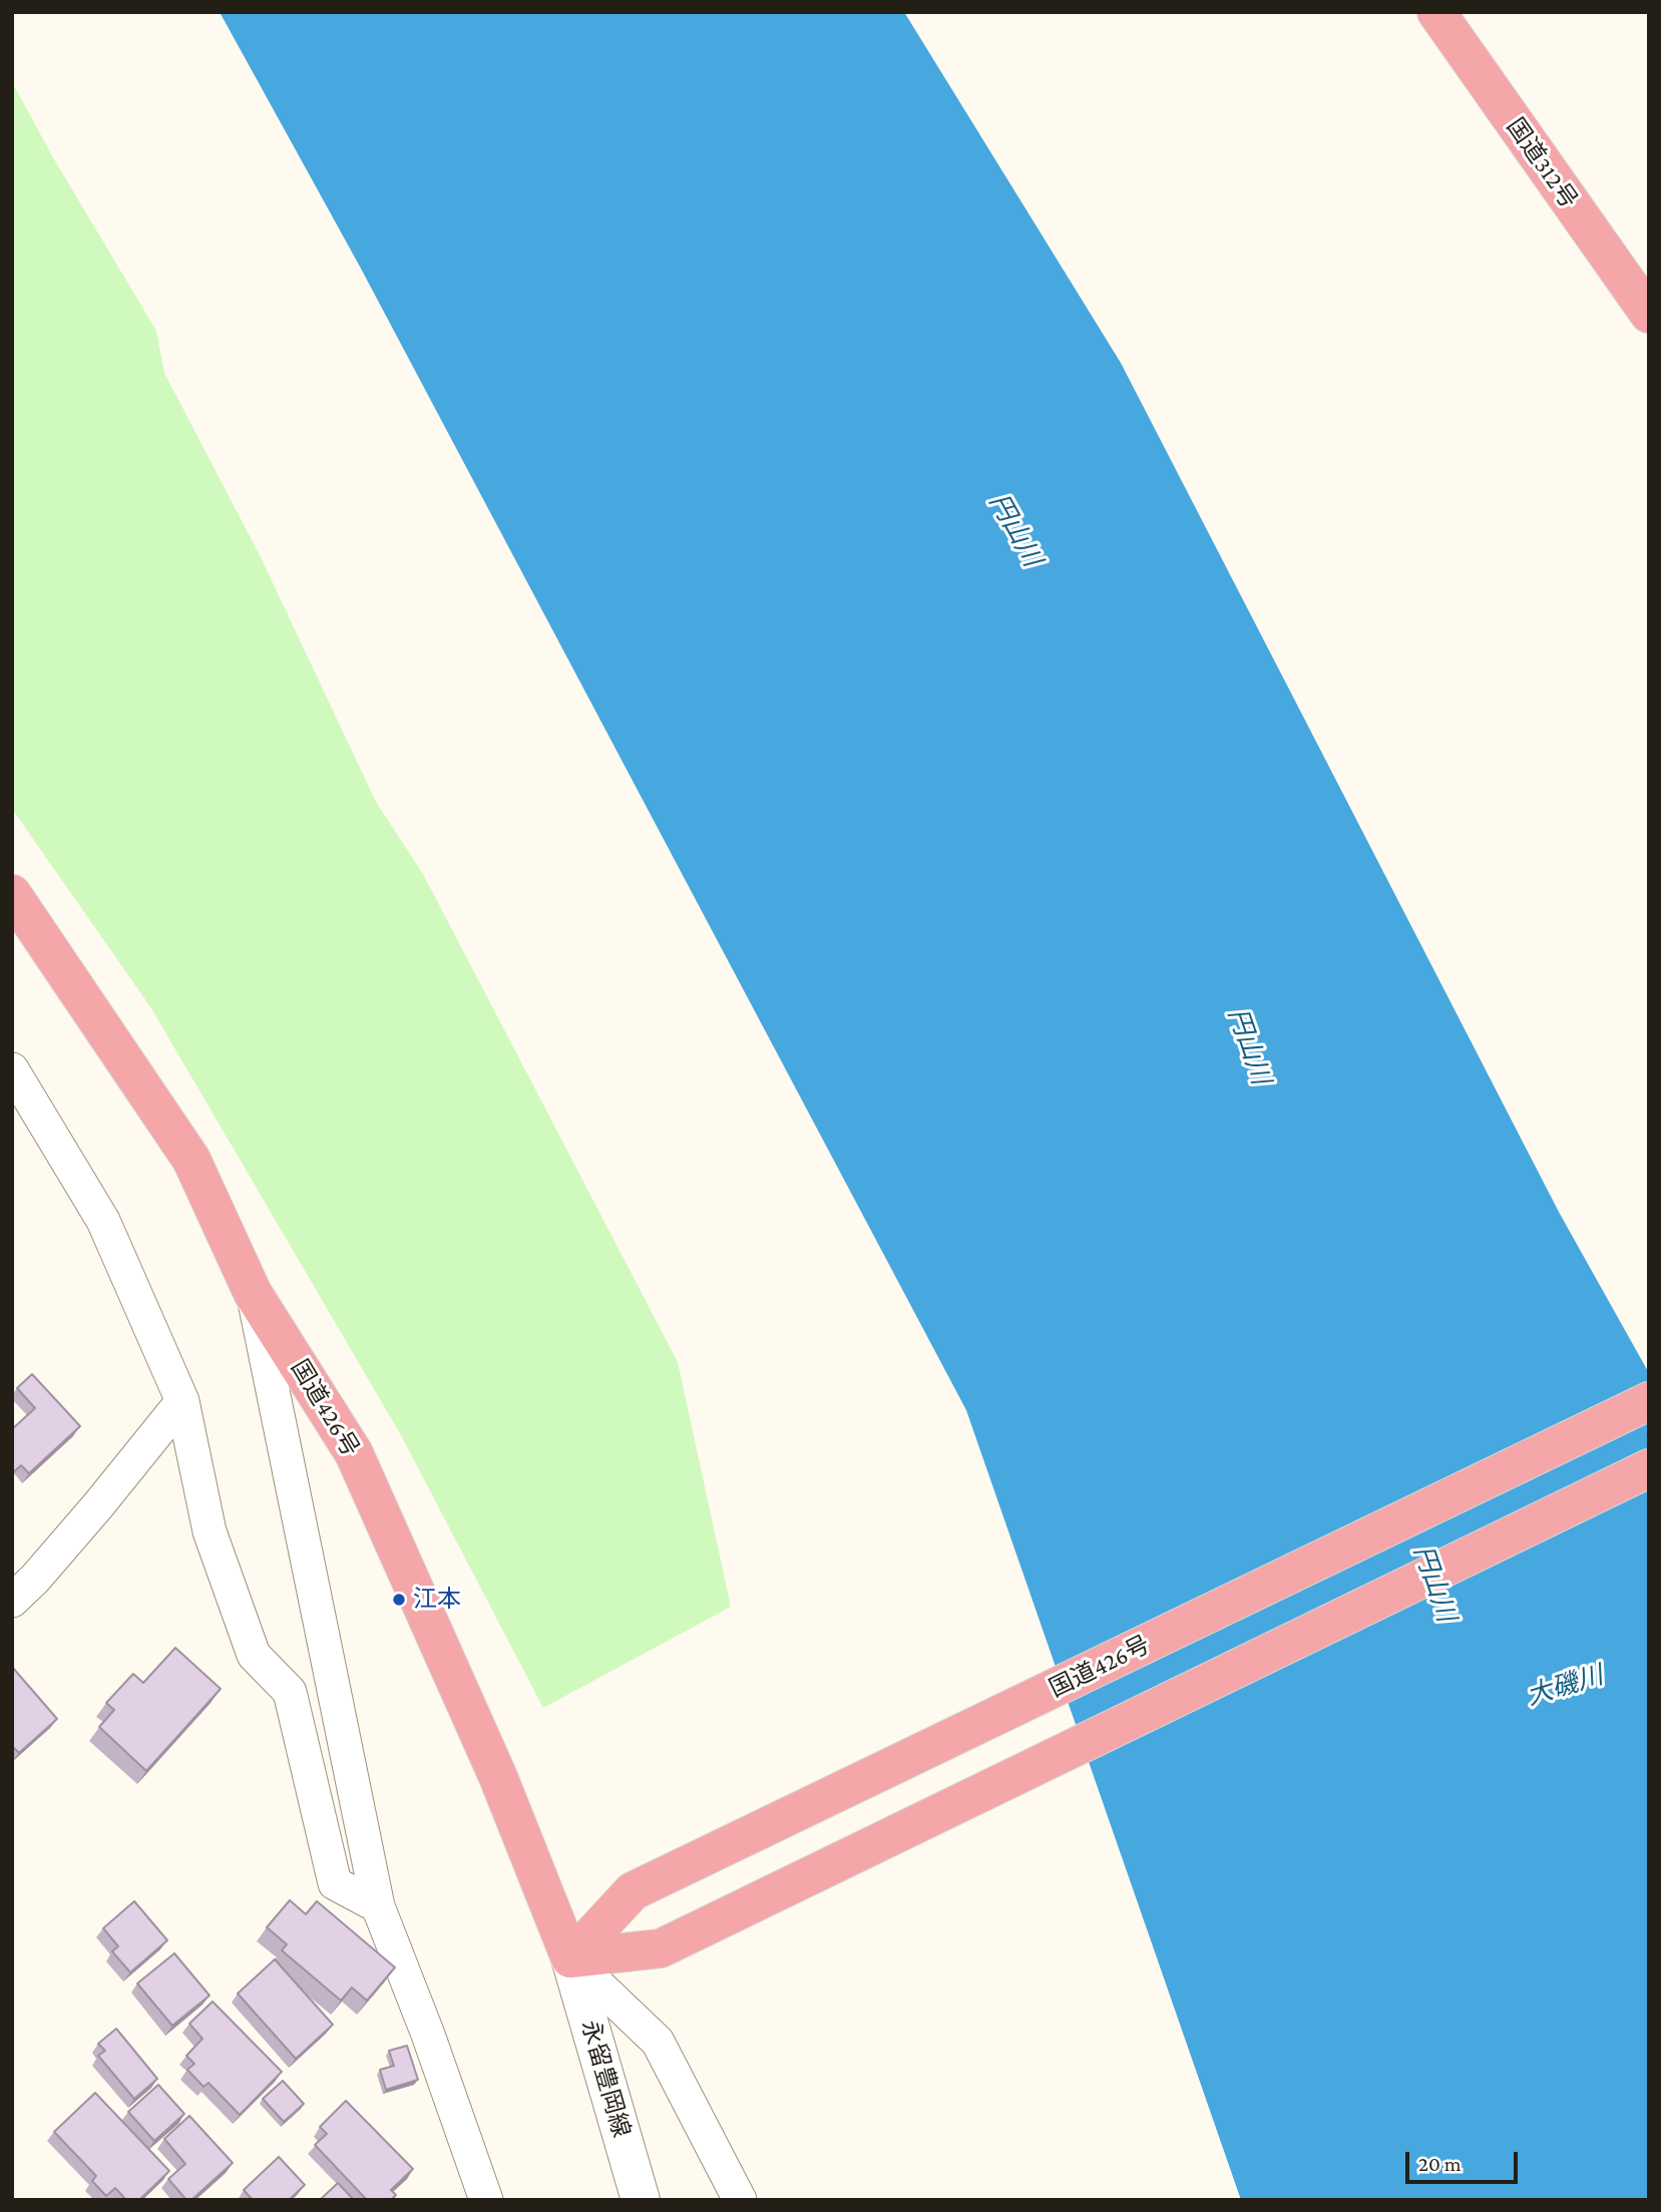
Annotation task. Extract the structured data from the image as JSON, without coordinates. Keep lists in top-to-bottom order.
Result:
{
  "streets": {
    "highway": ["国道312号", "国道426号"],
    "main road": ["永留豊岡線"]
  },
  "crossings": [
    ["国道426号", "永留豊岡線"]
  ],
  "water": ["円山川", "大磯川"],
  "places": ["江本"],
  "scale_bar": "20 m"
}
